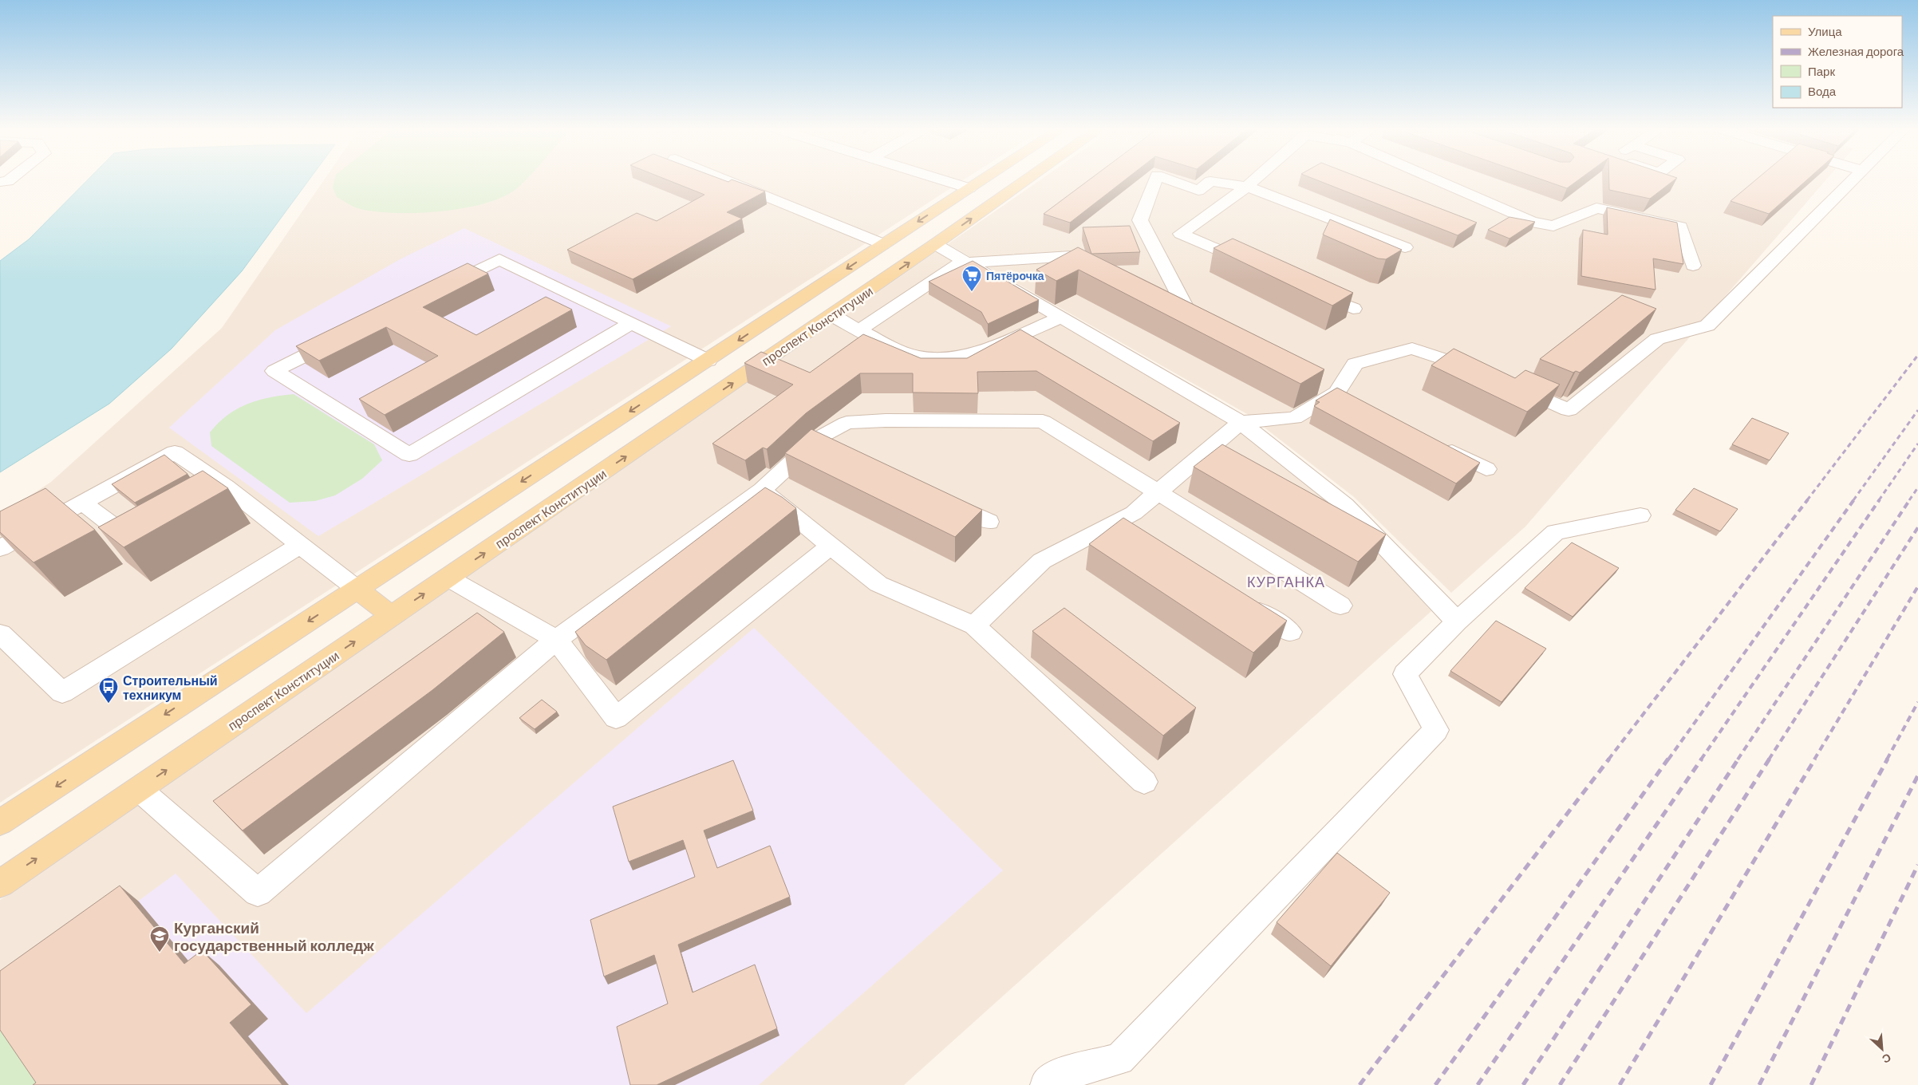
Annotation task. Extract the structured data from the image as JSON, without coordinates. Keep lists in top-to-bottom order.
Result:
{
  "streets": {
    "main road": ["проспект Конституции"]
  },
  "districts": ["КУРГАНКА"],
  "places": {
    "supermarket": ["Пятёрочка"],
    "bus stop": ["Строительный техникум"],
    "school or university": ["Курганский государственный колледж"]
  },
  "legend": [
    "Улица",
    "Железная дорога",
    "Парк",
    "Вода"
  ],
  "north": "bottom right"
}
